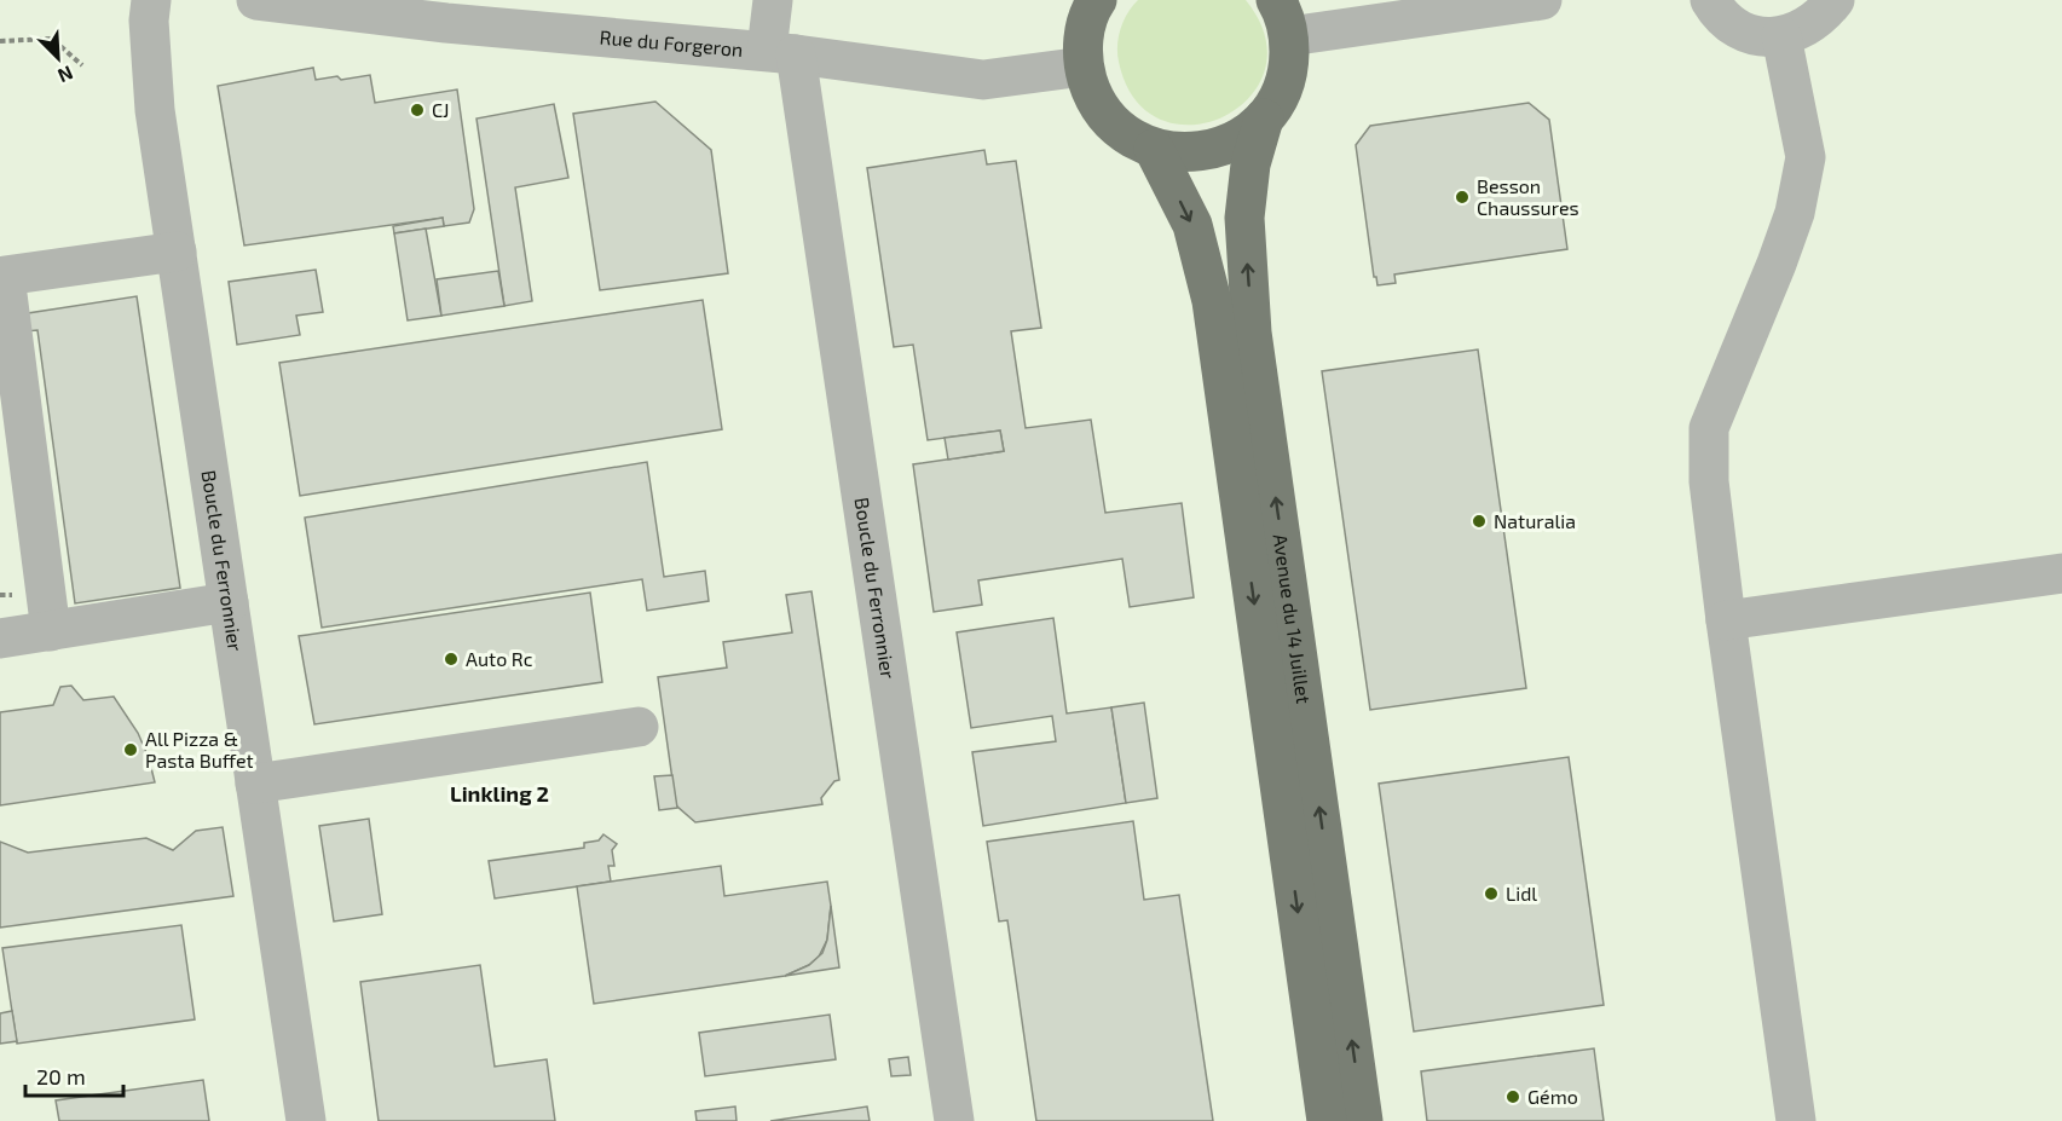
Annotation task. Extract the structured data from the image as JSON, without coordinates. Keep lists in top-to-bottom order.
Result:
{
  "streets": {
    "main road": ["Avenue du 14 Juillet"],
    "street": ["Rue du Forgeron", "Boucle du Ferronnier"]
  },
  "crossings": [
    ["Rue du Forgeron", "Boucle du Ferronnier"]
  ],
  "districts": ["Linkling 2"],
  "places": [
    "CJ",
    "Besson Chaussures",
    "Naturalia",
    "Auto Rc",
    "All Pizza & Pasta Buffet",
    "Lidl",
    "Gémo"
  ],
  "scale_bar": "20 m",
  "north": "bottom right"
}
